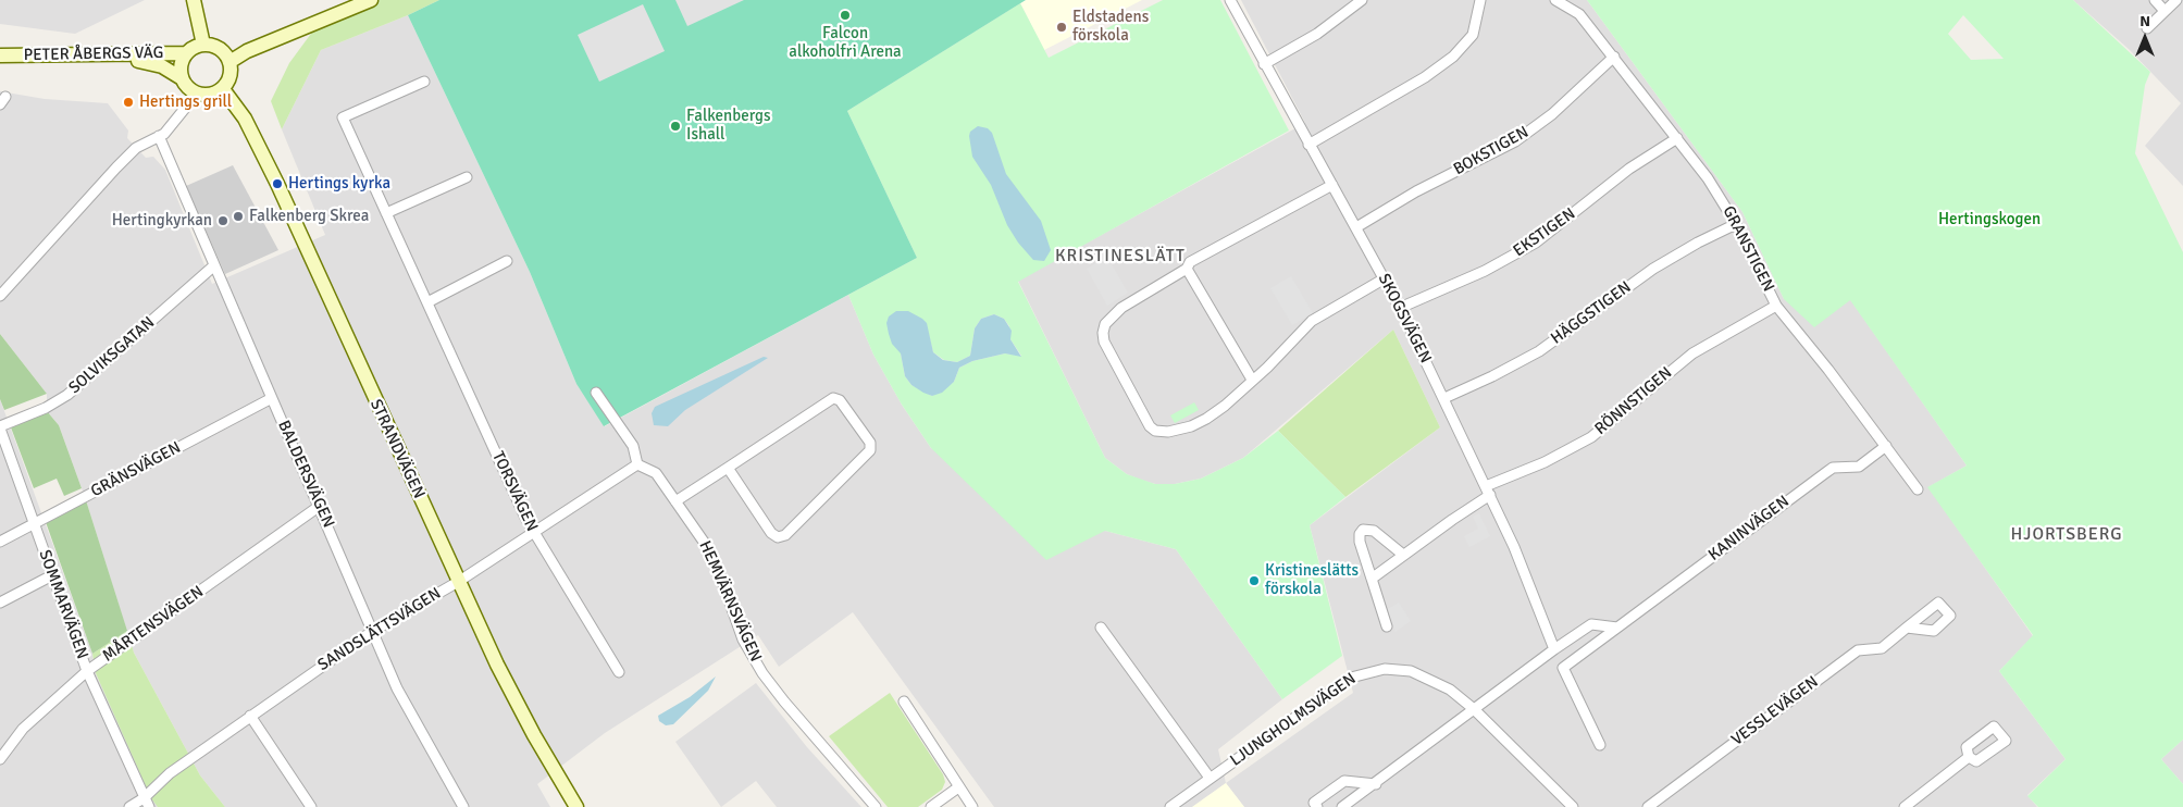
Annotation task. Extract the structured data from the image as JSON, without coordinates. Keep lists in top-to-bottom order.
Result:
{
  "streets": {
    "street": [
      "PETER ÅBERGS VÄG",
      "BOKSTIGEN",
      "EKSTIGEN",
      "GRANSTIGEN",
      "HÄGGSTIGEN",
      "SKOGSVÄGEN",
      "SOLVIKSGATAN",
      "RÖNNSTIGEN",
      "STRANDVÄGEN",
      "GRÄNSVÄGEN",
      "BALDERSVÄGEN",
      "TORSVÄGEN",
      "KANINVÄGEN",
      "HEMVÄRNSVÄGEN",
      "SOMMARVÄGEN",
      "MÅRTENSVÄGEN",
      "SANDSLÄTTSVÄGEN",
      "VESSLEVÄGEN",
      "LJUNGHOLMSVÄGEN"
    ]
  },
  "crossings": [
    ["PETER ÅBERGS VÄG", "STRANDVÄGEN"],
    ["BOKSTIGEN", "GRANSTIGEN"],
    ["BOKSTIGEN", "SKOGSVÄGEN"],
    ["EKSTIGEN", "GRANSTIGEN"],
    ["EKSTIGEN", "SKOGSVÄGEN"],
    ["GRANSTIGEN", "HÄGGSTIGEN"],
    ["GRANSTIGEN", "RÖNNSTIGEN"],
    ["GRANSTIGEN", "KANINVÄGEN"],
    ["HÄGGSTIGEN", "SKOGSVÄGEN"],
    ["SKOGSVÄGEN", "RÖNNSTIGEN"],
    ["SOLVIKSGATAN", "BALDERSVÄGEN"],
    ["SOLVIKSGATAN", "SOMMARVÄGEN"],
    ["STRANDVÄGEN", "SANDSLÄTTSVÄGEN"],
    ["GRÄNSVÄGEN", "BALDERSVÄGEN"],
    ["GRÄNSVÄGEN", "SOMMARVÄGEN"],
    ["BALDERSVÄGEN", "MÅRTENSVÄGEN"],
    ["BALDERSVÄGEN", "SANDSLÄTTSVÄGEN"],
    ["TORSVÄGEN", "SANDSLÄTTSVÄGEN"],
    ["HEMVÄRNSVÄGEN", "SANDSLÄTTSVÄGEN"],
    ["SOMMARVÄGEN", "MÅRTENSVÄGEN"],
    ["SOMMARVÄGEN", "SANDSLÄTTSVÄGEN"]
  ],
  "districts": ["KRISTINESLÄTT", "HJORTSBERG"],
  "parks": ["Hertingskogen"],
  "places": [
    "Falcon alkoholfri Arena",
    "Eldstadens förskola",
    "Hertings grill",
    "Falkenbergs Ishall",
    "Hertings kyrka",
    "Falkenberg Skrea",
    "Hertingkyrkan",
    "Kristineslätts förskola"
  ],
  "north": "top"
}
